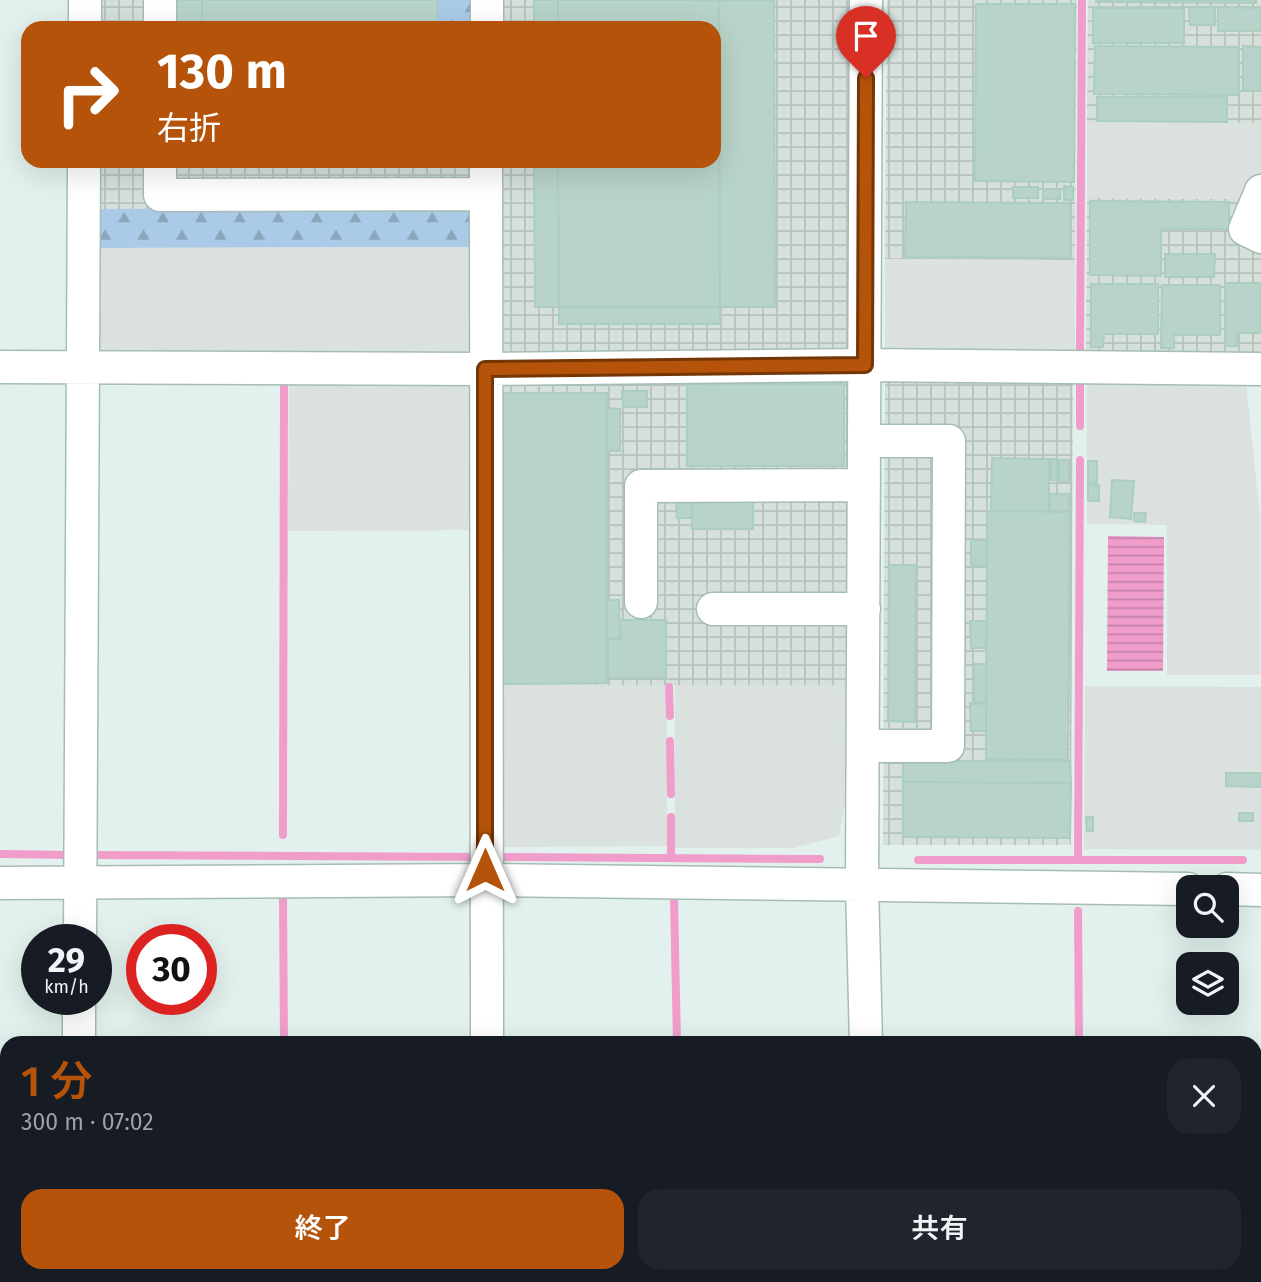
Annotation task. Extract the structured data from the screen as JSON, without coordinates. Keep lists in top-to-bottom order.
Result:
{
  "page": {
    "turn": ["130 m", "右折"],
    "speed": "29 km/h",
    "limit": "30",
    "heading": ["1 分", "300 m · 07:02"],
    "buttons": ["終了", "共有"]
  }
}
